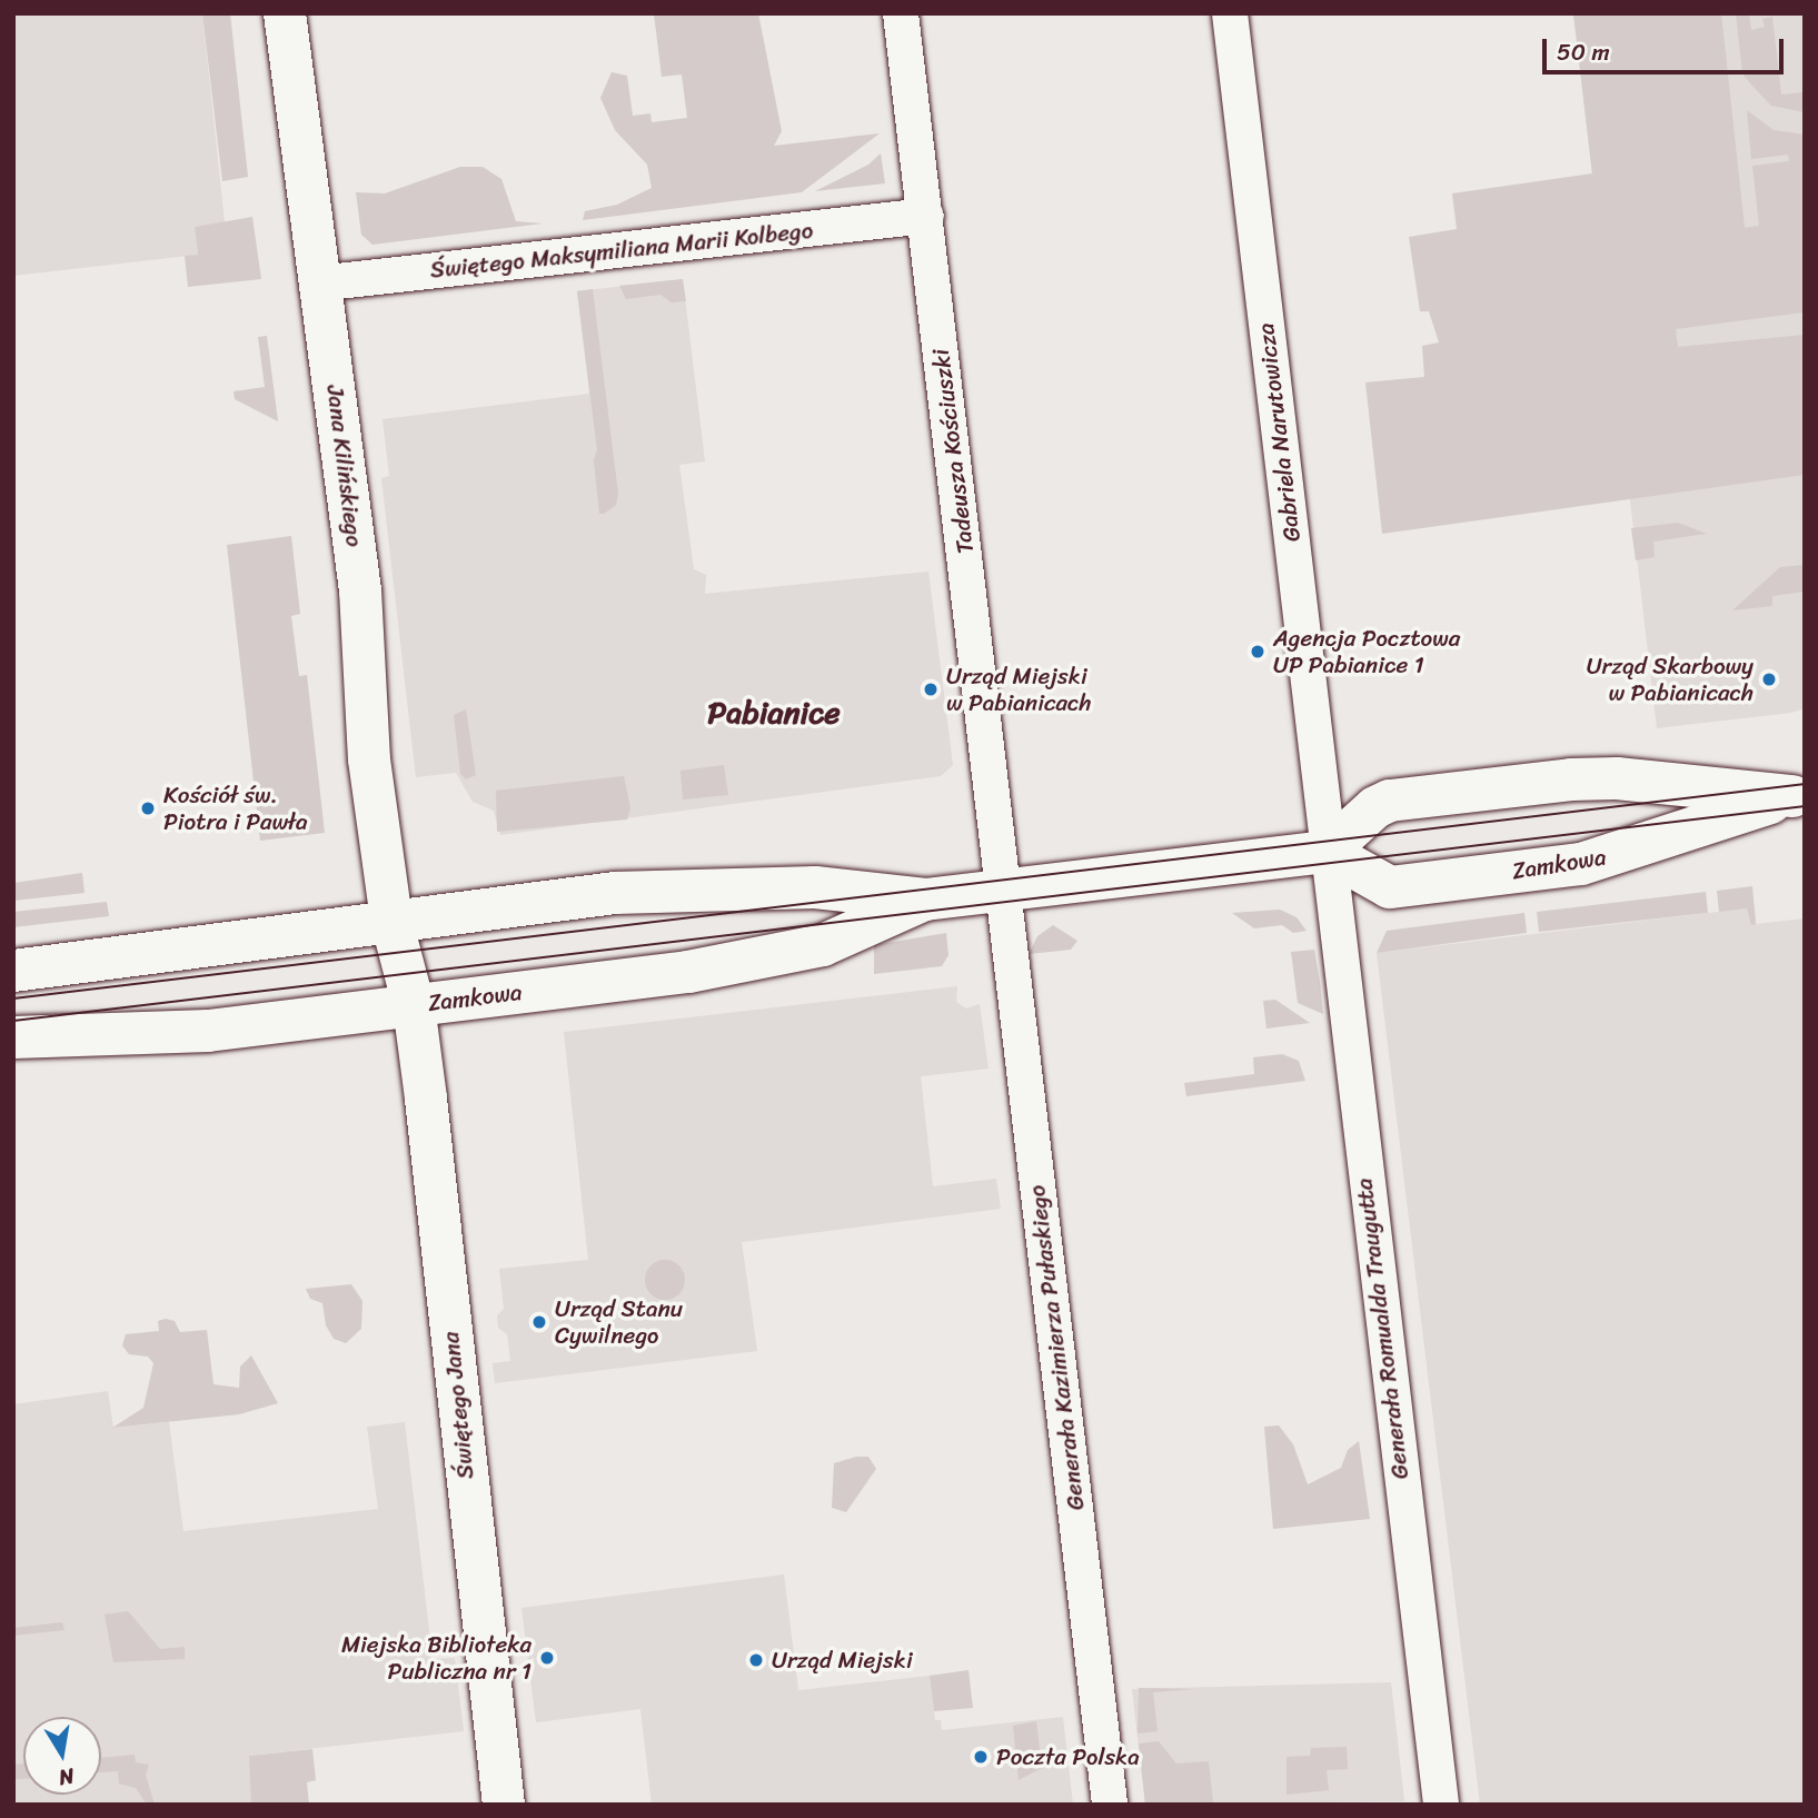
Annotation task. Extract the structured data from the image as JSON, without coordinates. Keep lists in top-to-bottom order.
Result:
{
  "streets": {
    "street": [
      "Świętego Maksymiliana Marii Kolbego",
      "Gabriela Narutowicza",
      "Tadeusza Kościuszki",
      "Jana Kilińskiego",
      "Zamkowa",
      "Generała Romualda Traugutta",
      "Generała Kazimierza Pułaskiego",
      "Świętego Jana"
    ]
  },
  "crossings": [
    ["Świętego Maksymiliana Marii Kolbego", "Tadeusza Kościuszki"],
    ["Świętego Maksymiliana Marii Kolbego", "Jana Kilińskiego"],
    ["Gabriela Narutowicza", "Zamkowa"],
    ["Gabriela Narutowicza", "Generała Romualda Traugutta"],
    ["Tadeusza Kościuszki", "Zamkowa"],
    ["Tadeusza Kościuszki", "Generała Kazimierza Pułaskiego"],
    ["Jana Kilińskiego", "Zamkowa"],
    ["Jana Kilińskiego", "Świętego Jana"],
    ["Zamkowa", "Generała Romualda Traugutta"],
    ["Zamkowa", "Generała Kazimierza Pułaskiego"],
    ["Zamkowa", "Świętego Jana"]
  ],
  "districts": ["Pabianice"],
  "places": [
    "Agencja Pocztowa UP Pabianice 1",
    "Urząd Skarbowy w Pabianicach",
    "Urząd Miejski w Pabianicach",
    "Kościół św. Piotra i Pawła",
    "Urząd Stanu Cywilnego",
    "Miejska Biblioteka Publiczna nr 1",
    "Urząd Miejski",
    "Poczta Polska"
  ],
  "scale_bar": "50 m",
  "north": "bottom"
}
